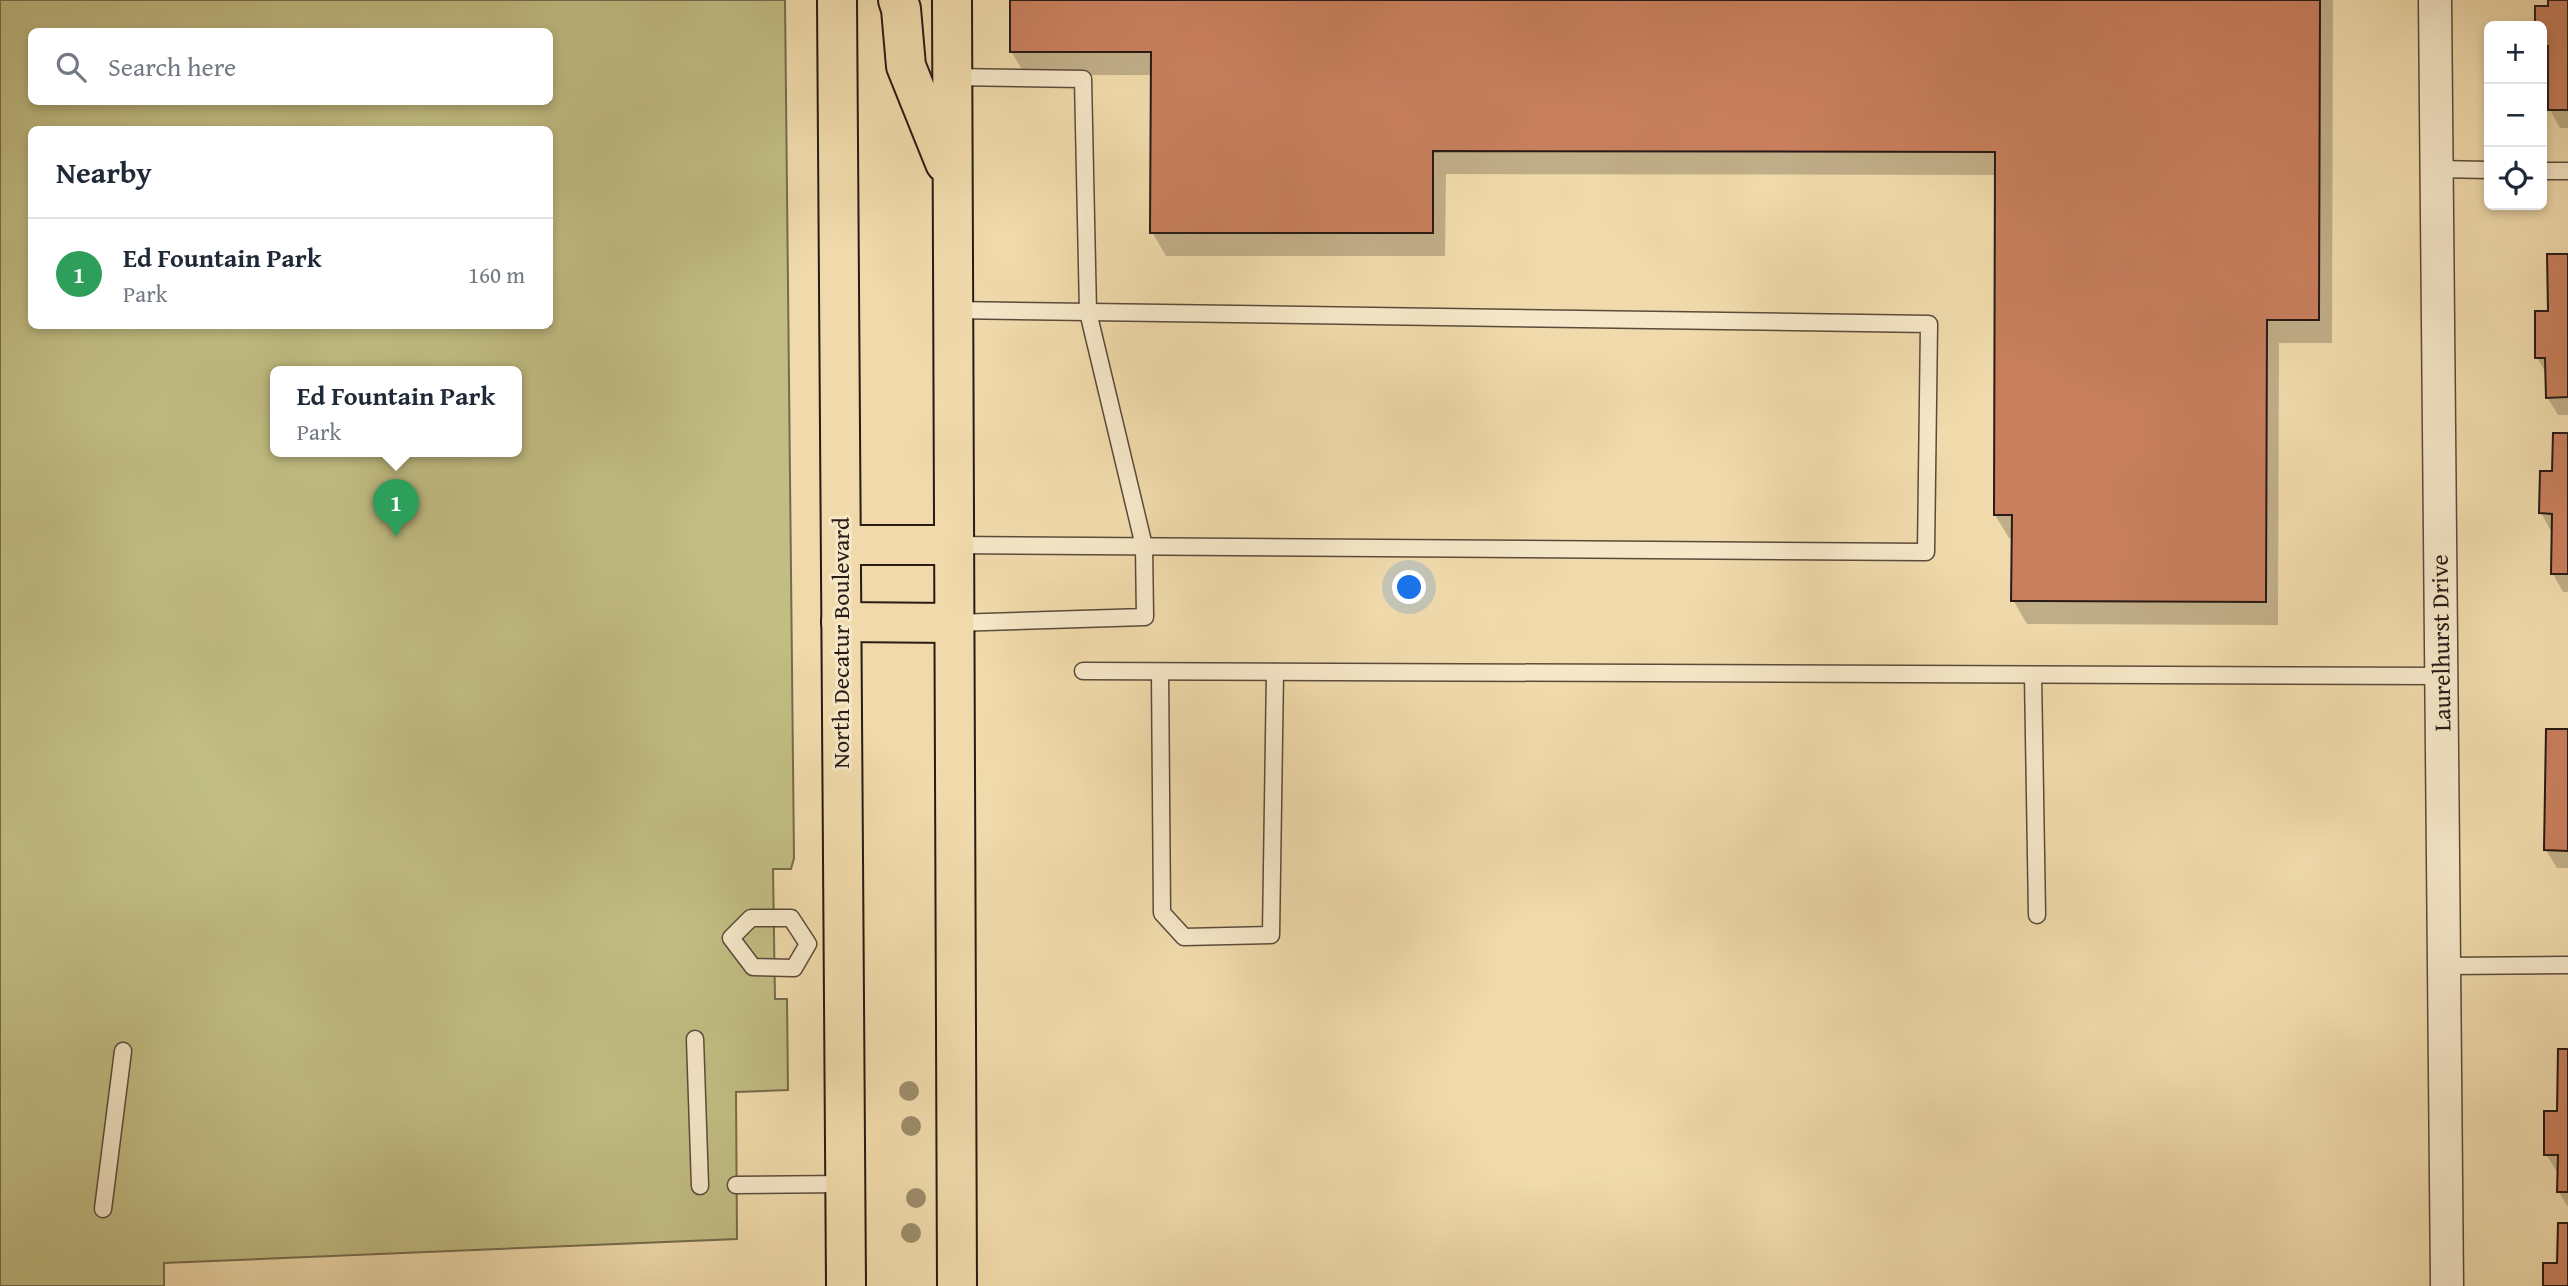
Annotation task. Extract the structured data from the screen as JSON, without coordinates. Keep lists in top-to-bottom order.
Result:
{
  "streets": {
    "main road": ["North Decatur Boulevard"],
    "street": ["Laurelhurst Drive"]
  },
  "page": {
    "map_buttons": ["+", "−"],
    "search": "Search here",
    "heading": "Nearby",
    "list": [
      {
        "mark": "1",
        "name": "Ed Fountain Park",
        "note": "Park",
        "value": "160 m"
      }
    ],
    "popup": ["Ed Fountain Park", "Park"],
    "pins": "1"
  }
}
